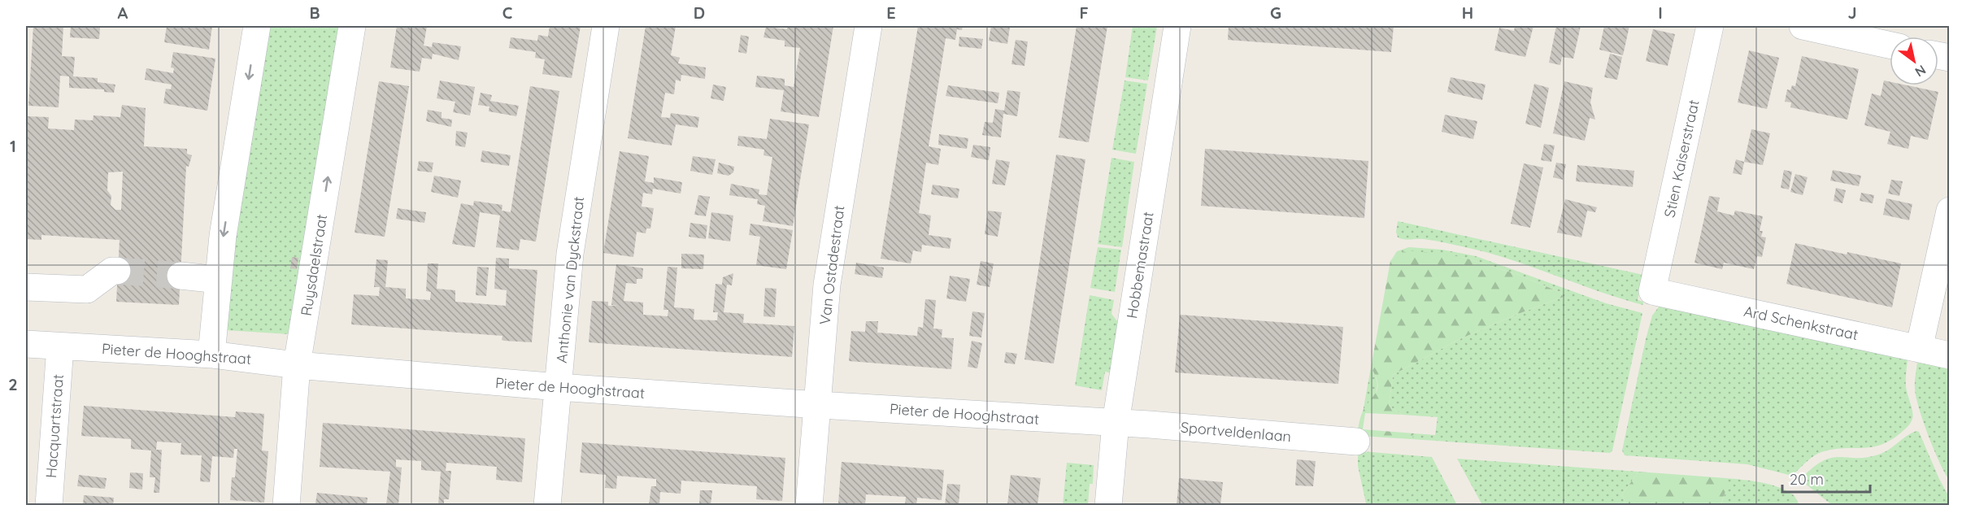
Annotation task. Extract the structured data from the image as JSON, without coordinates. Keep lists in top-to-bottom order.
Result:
{
  "streets": {
    "street": [
      "Stien Kaiserstraat",
      "Ruysdaelstraat",
      "Van Ostadestraat",
      "Hobbemastraat",
      "Anthonie van Dyckstraat",
      "Ard Schenkstraat",
      "Pieter de Hooghstraat",
      "Hacquartstraat",
      "Sportveldenlaan"
    ]
  },
  "crossings": [
    ["Stien Kaiserstraat", "Ard Schenkstraat"],
    ["Ruysdaelstraat", "Pieter de Hooghstraat"],
    ["Van Ostadestraat", "Pieter de Hooghstraat"],
    ["Hobbemastraat", "Pieter de Hooghstraat"],
    ["Hobbemastraat", "Sportveldenlaan"],
    ["Anthonie van Dyckstraat", "Pieter de Hooghstraat"],
    ["Pieter de Hooghstraat", "Hacquartstraat"],
    ["Pieter de Hooghstraat", "Sportveldenlaan"]
  ],
  "scale_bar": "20 m",
  "north": "bottom right",
  "grid": {
    "columns": [
      "A",
      "B",
      "C",
      "D",
      "E",
      "F",
      "G",
      "H",
      "I",
      "J"
    ],
    "rows": ["1", "2"]
  }
}
